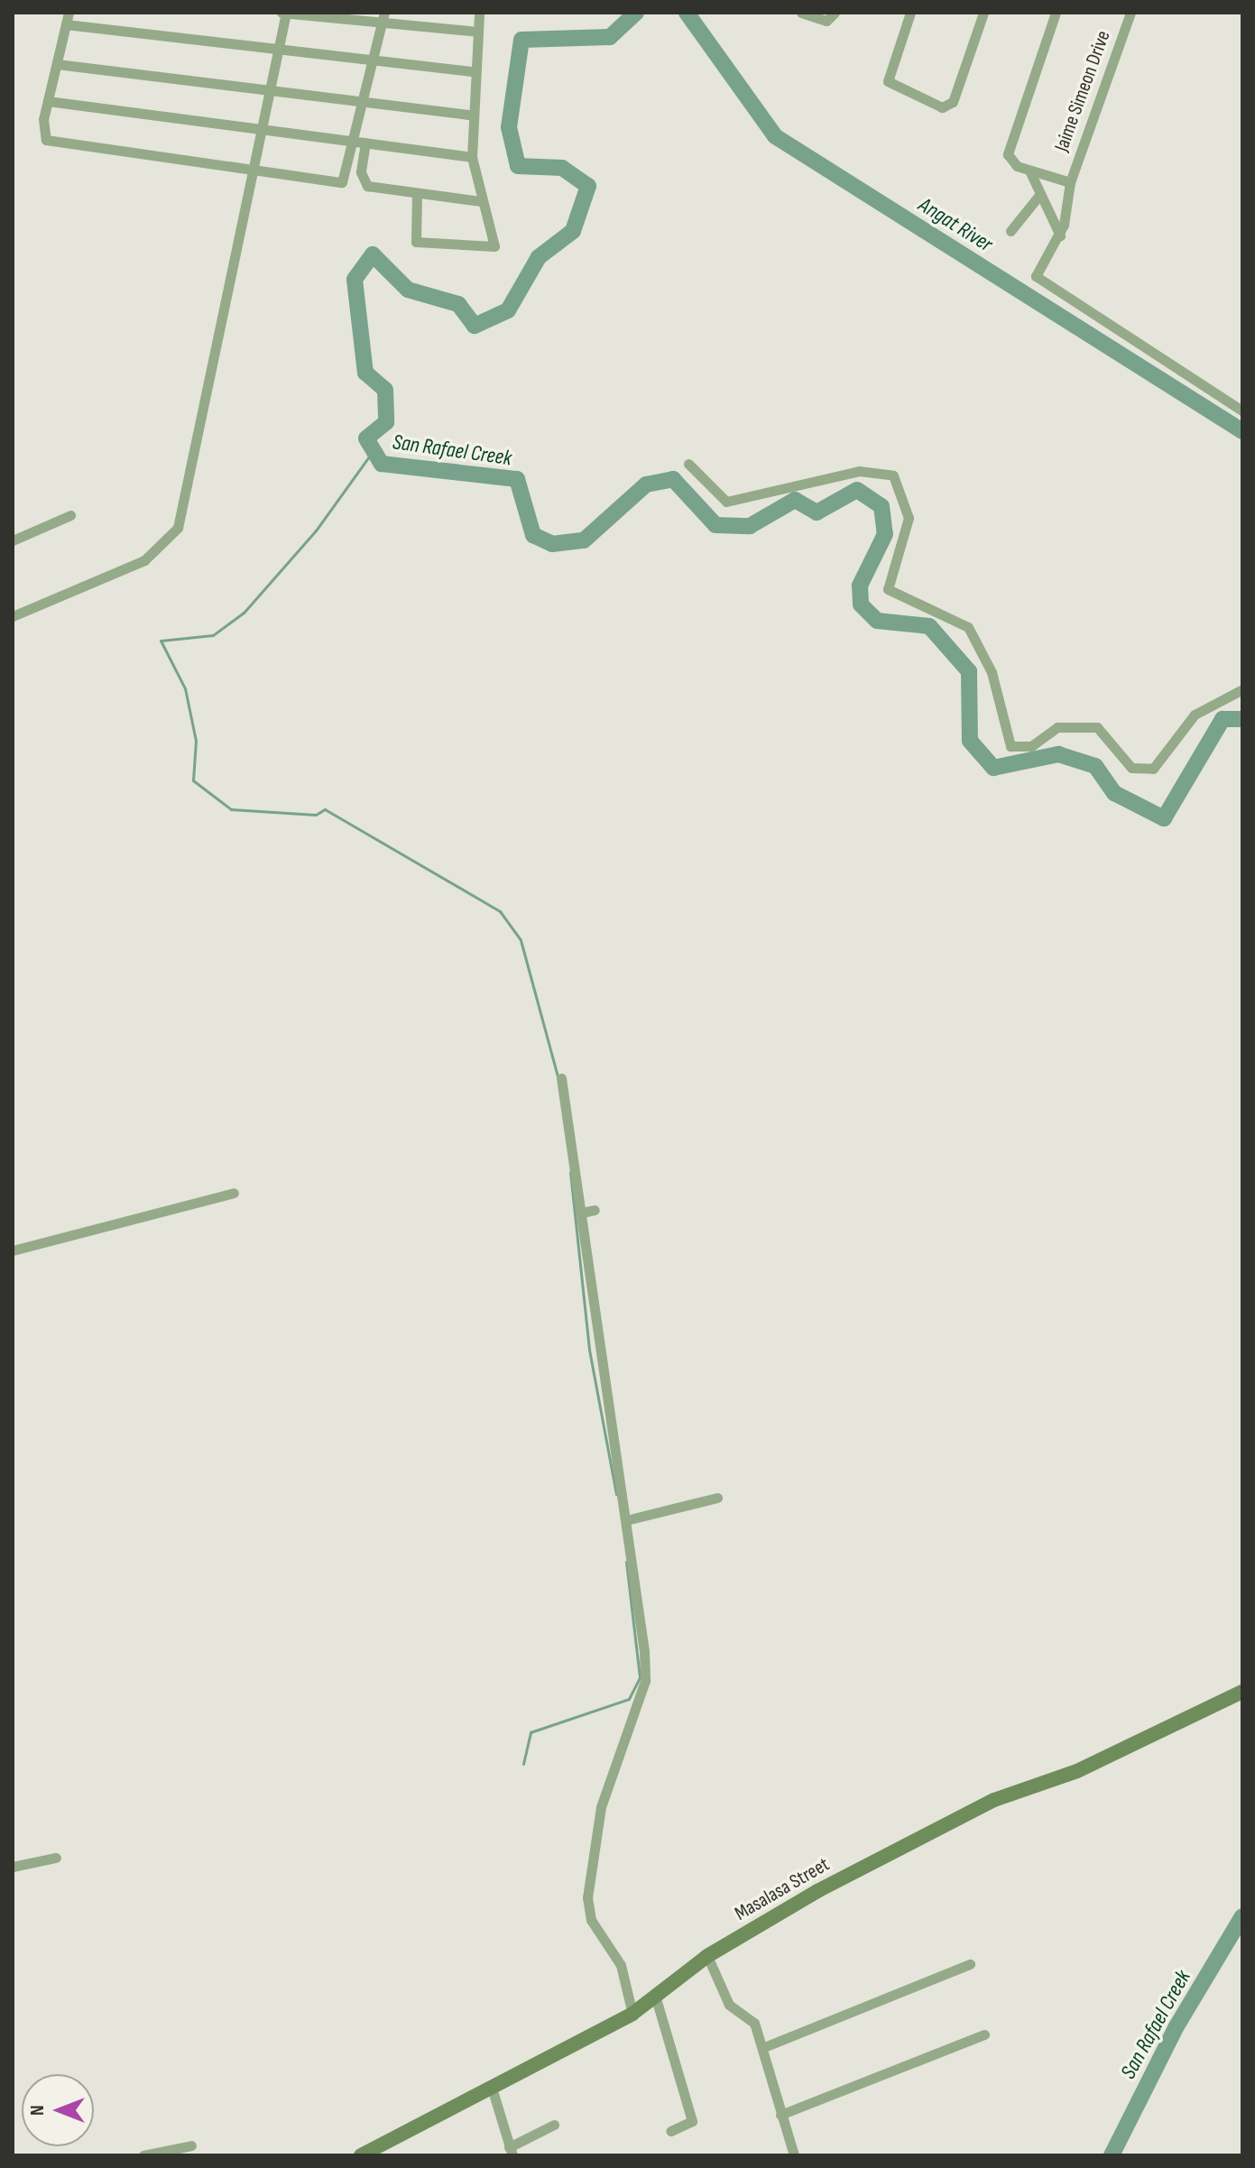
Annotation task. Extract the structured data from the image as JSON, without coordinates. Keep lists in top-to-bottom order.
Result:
{
  "streets": {
    "street": ["Jaime Simeon Drive", "Masalasa Street"]
  },
  "water": ["Angat River", "San Rafael Creek"],
  "north": "left"
}
